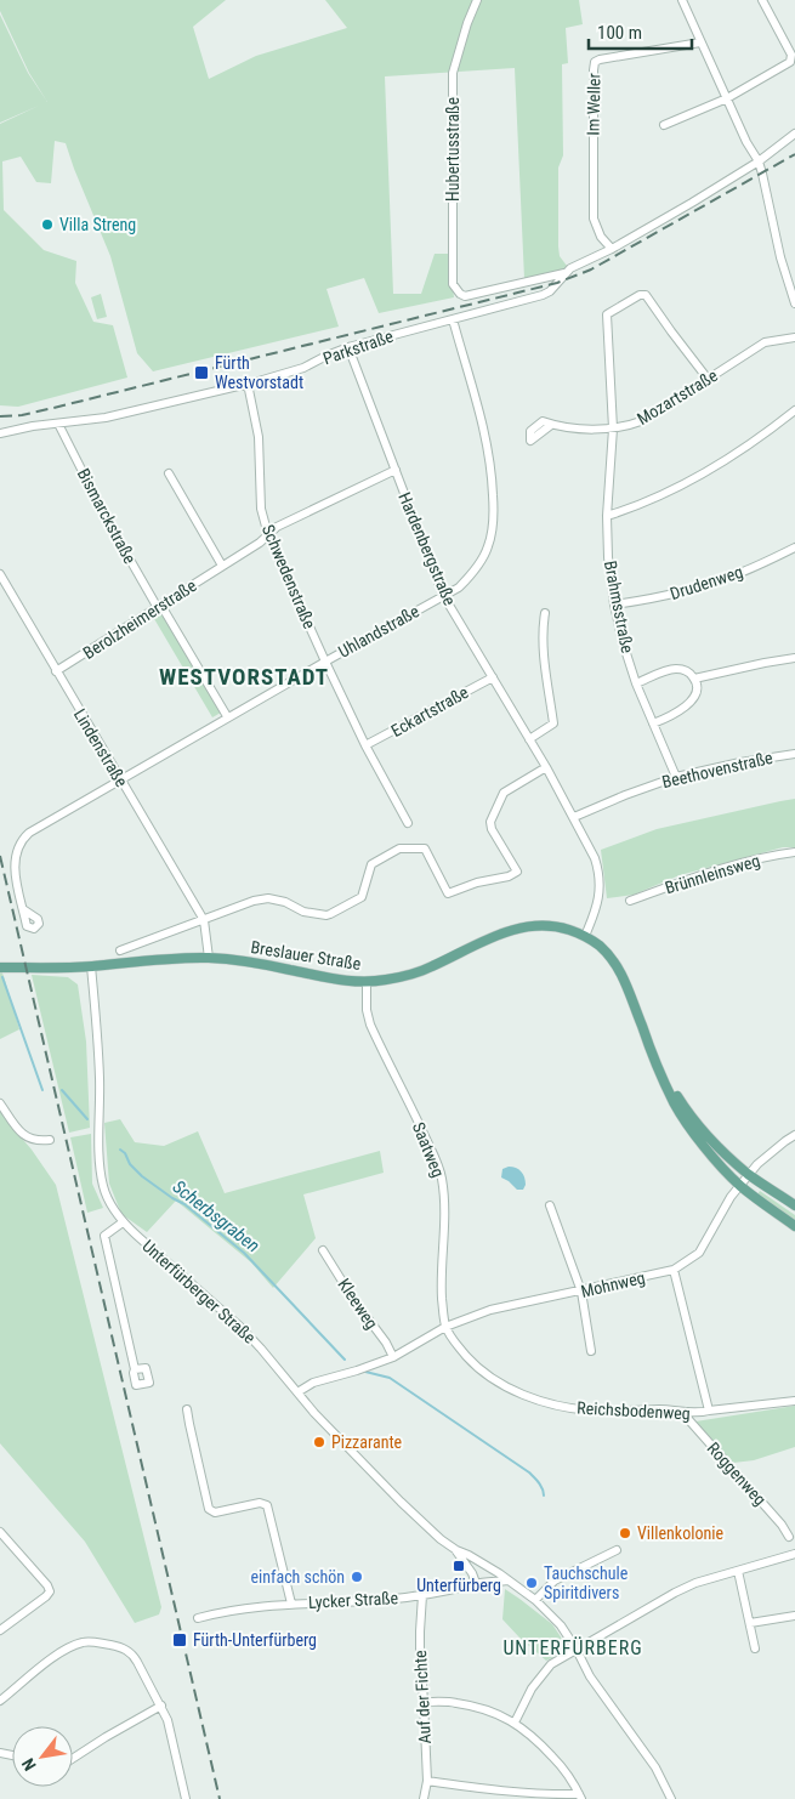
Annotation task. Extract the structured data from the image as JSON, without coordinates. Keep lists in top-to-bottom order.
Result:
{
  "streets": {
    "main road": ["Breslauer Straße"],
    "street": [
      "Im Weller",
      "Hubertusstraße",
      "Parkstraße",
      "Mozartstraße",
      "Bismarckstraße",
      "Hardenbergstraße",
      "Schwedenstraße",
      "Drudenweg",
      "Brahmsstraße",
      "Berolzheimerstraße",
      "Uhlandstraße",
      "Eckartstraße",
      "Lindenstraße",
      "Beethovenstraße",
      "Brünnleinsweg",
      "Saatweg",
      "Mohnweg",
      "Unterfürberger Straße",
      "Kleeweg",
      "Reichsbodenweg",
      "Roggenweg",
      "Lycker Straße",
      "Auf der Fichte"
    ]
  },
  "crossings": [
    ["Im Weller", "Parkstraße"],
    ["Hubertusstraße", "Parkstraße"],
    ["Parkstraße", "Bismarckstraße"],
    ["Parkstraße", "Hardenbergstraße"],
    ["Parkstraße", "Schwedenstraße"],
    ["Parkstraße", "Uhlandstraße"],
    ["Mozartstraße", "Brahmsstraße"],
    ["Bismarckstraße", "Berolzheimerstraße"],
    ["Bismarckstraße", "Uhlandstraße"],
    ["Hardenbergstraße", "Berolzheimerstraße"],
    ["Hardenbergstraße", "Uhlandstraße"],
    ["Hardenbergstraße", "Eckartstraße"],
    ["Hardenbergstraße", "Beethovenstraße"],
    ["Hardenbergstraße", "Breslauer Straße"],
    ["Schwedenstraße", "Berolzheimerstraße"],
    ["Schwedenstraße", "Uhlandstraße"],
    ["Schwedenstraße", "Eckartstraße"],
    ["Drudenweg", "Brahmsstraße"],
    ["Brahmsstraße", "Beethovenstraße"],
    ["Berolzheimerstraße", "Lindenstraße"],
    ["Uhlandstraße", "Lindenstraße"],
    ["Lindenstraße", "Breslauer Straße"],
    ["Breslauer Straße", "Saatweg"],
    ["Breslauer Straße", "Mohnweg"],
    ["Breslauer Straße", "Unterfürberger Straße"],
    ["Saatweg", "Mohnweg"],
    ["Saatweg", "Reichsbodenweg"],
    ["Mohnweg", "Reichsbodenweg"],
    ["Unterfürberger Straße", "Lycker Straße"],
    ["Reichsbodenweg", "Roggenweg"],
    ["Lycker Straße", "Auf der Fichte"]
  ],
  "districts": ["WESTVORSTADT", "UNTERFÜRBERG"],
  "water": ["Scherbsgraben"],
  "places": {
    "other": [
      "Villa Streng",
      "Pizzarante",
      "Villenkolonie",
      "einfach schön",
      "Tauchschule Spiritdivers"
    ],
    "transit": ["Fürth Westvorstadt", "Unterfürberg", "Fürth-Unterfürberg"]
  },
  "scale_bar": "100 m",
  "north": "bottom left"
}
